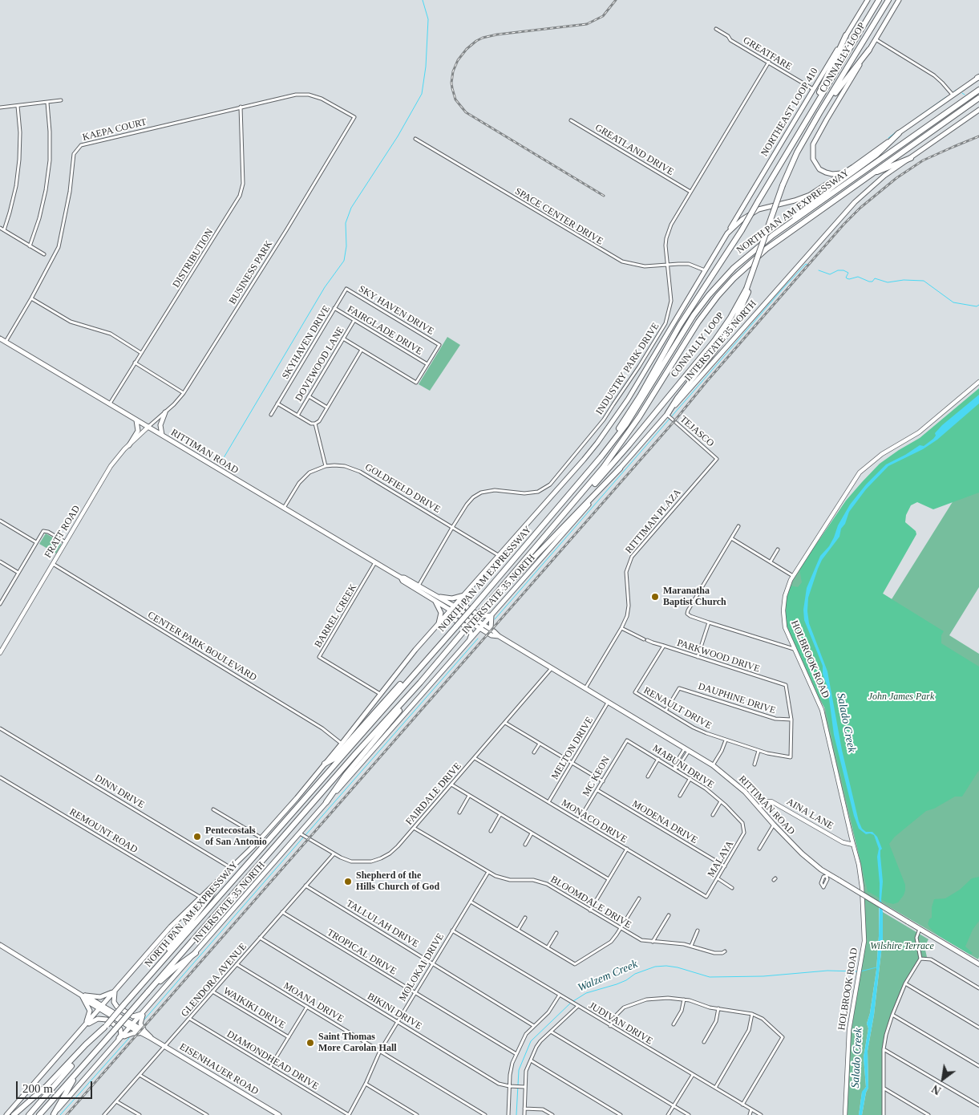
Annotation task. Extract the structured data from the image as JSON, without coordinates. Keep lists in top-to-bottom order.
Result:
{
  "streets": {
    "highway": ["CONNALLY LOOP", "NORTH PAN AM EXPRESSWAY"],
    "main road": [
      "NORTHEAST LOOP 410",
      "INTERSTATE 35 NORTH",
      "RITTIMAN ROAD",
      "EISENHAUER ROAD"
    ],
    "street": [
      "GREATFARE",
      "KAEPA COURT",
      "GREATLAND DRIVE",
      "SPACE CENTER DRIVE",
      "DISTRIBUTION",
      "BUSINESS PARK",
      "SKY HAVEN DRIVE",
      "FAIRGLADE DRIVE",
      "SKYHAVEN DRIVE",
      "DOVEWOOD LANE",
      "INDUSTRY PARK DRIVE",
      "TEJASCO",
      "GOLDFIELD DRIVE",
      "RITTIMAN PLAZA",
      "FRATT ROAD",
      "BARREL CREEK",
      "CENTER PARK BOULEVARD",
      "PARKWOOD DRIVE",
      "HOLBROOK ROAD",
      "DAUPHINE DRIVE",
      "RENAULT DRIVE",
      "MELTON DRIVE",
      "MABUNI DRIVE",
      "MC KEON",
      "DINN DRIVE",
      "FAIRDALE DRIVE",
      "AINA LANE",
      "MONACO DRIVE",
      "MODENA DRIVE",
      "REMOUNT ROAD",
      "MALAYA",
      "BLOOMDALE DRIVE",
      "TALLULAH DRIVE",
      "TROPICAL DRIVE",
      "MOLOKAI DRIVE",
      "GLENDORA AVENUE",
      "MOANA DRIVE",
      "WAIKIKI DRIVE",
      "BIKINI DRIVE",
      "JUDIVAN DRIVE",
      "DIAMONDHEAD DRIVE"
    ]
  },
  "crossings": [
    ["GREATFARE", "NORTHEAST LOOP 410"],
    ["GREATFARE", "INDUSTRY PARK DRIVE"],
    ["CONNALLY LOOP", "NORTH PAN AM EXPRESSWAY"],
    ["NORTHEAST LOOP 410", "INTERSTATE 35 NORTH"],
    ["KAEPA COURT", "DISTRIBUTION"],
    ["KAEPA COURT", "BUSINESS PARK"],
    ["KAEPA COURT", "RITTIMAN ROAD"],
    ["GREATLAND DRIVE", "INDUSTRY PARK DRIVE"],
    ["SPACE CENTER DRIVE", "INTERSTATE 35 NORTH"],
    ["SPACE CENTER DRIVE", "INDUSTRY PARK DRIVE"],
    ["DISTRIBUTION", "RITTIMAN ROAD"],
    ["BUSINESS PARK", "RITTIMAN ROAD"],
    ["BUSINESS PARK", "FRATT ROAD"],
    ["SKY HAVEN DRIVE", "FAIRGLADE DRIVE"],
    ["SKY HAVEN DRIVE", "SKYHAVEN DRIVE"],
    ["FAIRGLADE DRIVE", "SKYHAVEN DRIVE"],
    ["FAIRGLADE DRIVE", "DOVEWOOD LANE"],
    ["INTERSTATE 35 NORTH", "TEJASCO"],
    ["INTERSTATE 35 NORTH", "RITTIMAN ROAD"],
    ["INTERSTATE 35 NORTH", "GOLDFIELD DRIVE"],
    ["INTERSTATE 35 NORTH", "BARREL CREEK"],
    ["INTERSTATE 35 NORTH", "CENTER PARK BOULEVARD"],
    ["INTERSTATE 35 NORTH", "DINN DRIVE"],
    ["INTERSTATE 35 NORTH", "FAIRDALE DRIVE"],
    ["INTERSTATE 35 NORTH", "REMOUNT ROAD"],
    ["INTERSTATE 35 NORTH", "EISENHAUER ROAD"],
    ["INDUSTRY PARK DRIVE", "RITTIMAN ROAD"],
    ["INDUSTRY PARK DRIVE", "GOLDFIELD DRIVE"],
    ["TEJASCO", "RITTIMAN PLAZA"],
    ["RITTIMAN ROAD", "GOLDFIELD DRIVE"],
    ["RITTIMAN ROAD", "RITTIMAN PLAZA"],
    ["RITTIMAN ROAD", "FRATT ROAD"],
    ["RITTIMAN ROAD", "BARREL CREEK"],
    ["RITTIMAN ROAD", "MELTON DRIVE"],
    ["RITTIMAN ROAD", "FAIRDALE DRIVE"],
    ["RITTIMAN ROAD", "AINA LANE"],
    ["RITTIMAN PLAZA", "PARKWOOD DRIVE"],
    ["FRATT ROAD", "CENTER PARK BOULEVARD"],
    ["PARKWOOD DRIVE", "DAUPHINE DRIVE"],
    ["PARKWOOD DRIVE", "RENAULT DRIVE"],
    ["HOLBROOK ROAD", "AINA LANE"],
    ["DAUPHINE DRIVE", "RENAULT DRIVE"],
    ["MELTON DRIVE", "MONACO DRIVE"],
    ["MABUNI DRIVE", "MC KEON"],
    ["MABUNI DRIVE", "MALAYA"],
    ["MC KEON", "MONACO DRIVE"],
    ["MC KEON", "MODENA DRIVE"],
    ["FAIRDALE DRIVE", "MONACO DRIVE"],
    ["FAIRDALE DRIVE", "BLOOMDALE DRIVE"],
    ["FAIRDALE DRIVE", "GLENDORA AVENUE"],
    ["MONACO DRIVE", "MALAYA"],
    ["MODENA DRIVE", "MALAYA"],
    ["BLOOMDALE DRIVE", "MOLOKAI DRIVE"],
    ["TALLULAH DRIVE", "MOLOKAI DRIVE"],
    ["TALLULAH DRIVE", "GLENDORA AVENUE"],
    ["TROPICAL DRIVE", "MOLOKAI DRIVE"],
    ["TROPICAL DRIVE", "GLENDORA AVENUE"],
    ["MOLOKAI DRIVE", "MOANA DRIVE"],
    ["MOLOKAI DRIVE", "BIKINI DRIVE"],
    ["MOLOKAI DRIVE", "JUDIVAN DRIVE"],
    ["MOLOKAI DRIVE", "DIAMONDHEAD DRIVE"],
    ["GLENDORA AVENUE", "MOANA DRIVE"],
    ["GLENDORA AVENUE", "WAIKIKI DRIVE"],
    ["GLENDORA AVENUE", "BIKINI DRIVE"],
    ["GLENDORA AVENUE", "DIAMONDHEAD DRIVE"],
    ["GLENDORA AVENUE", "EISENHAUER ROAD"]
  ],
  "water": ["Salado Creek", "Walzem Creek"],
  "parks": ["John James Park", "Wilshire Terrace"],
  "places": [
    "Maranatha Baptist Church",
    "Pentecostals of San Antonio",
    "Shepherd of the Hills Church of God",
    "Saint Thomas More Carolan Hall"
  ],
  "scale_bar": "200 m",
  "north": "bottom left"
}
